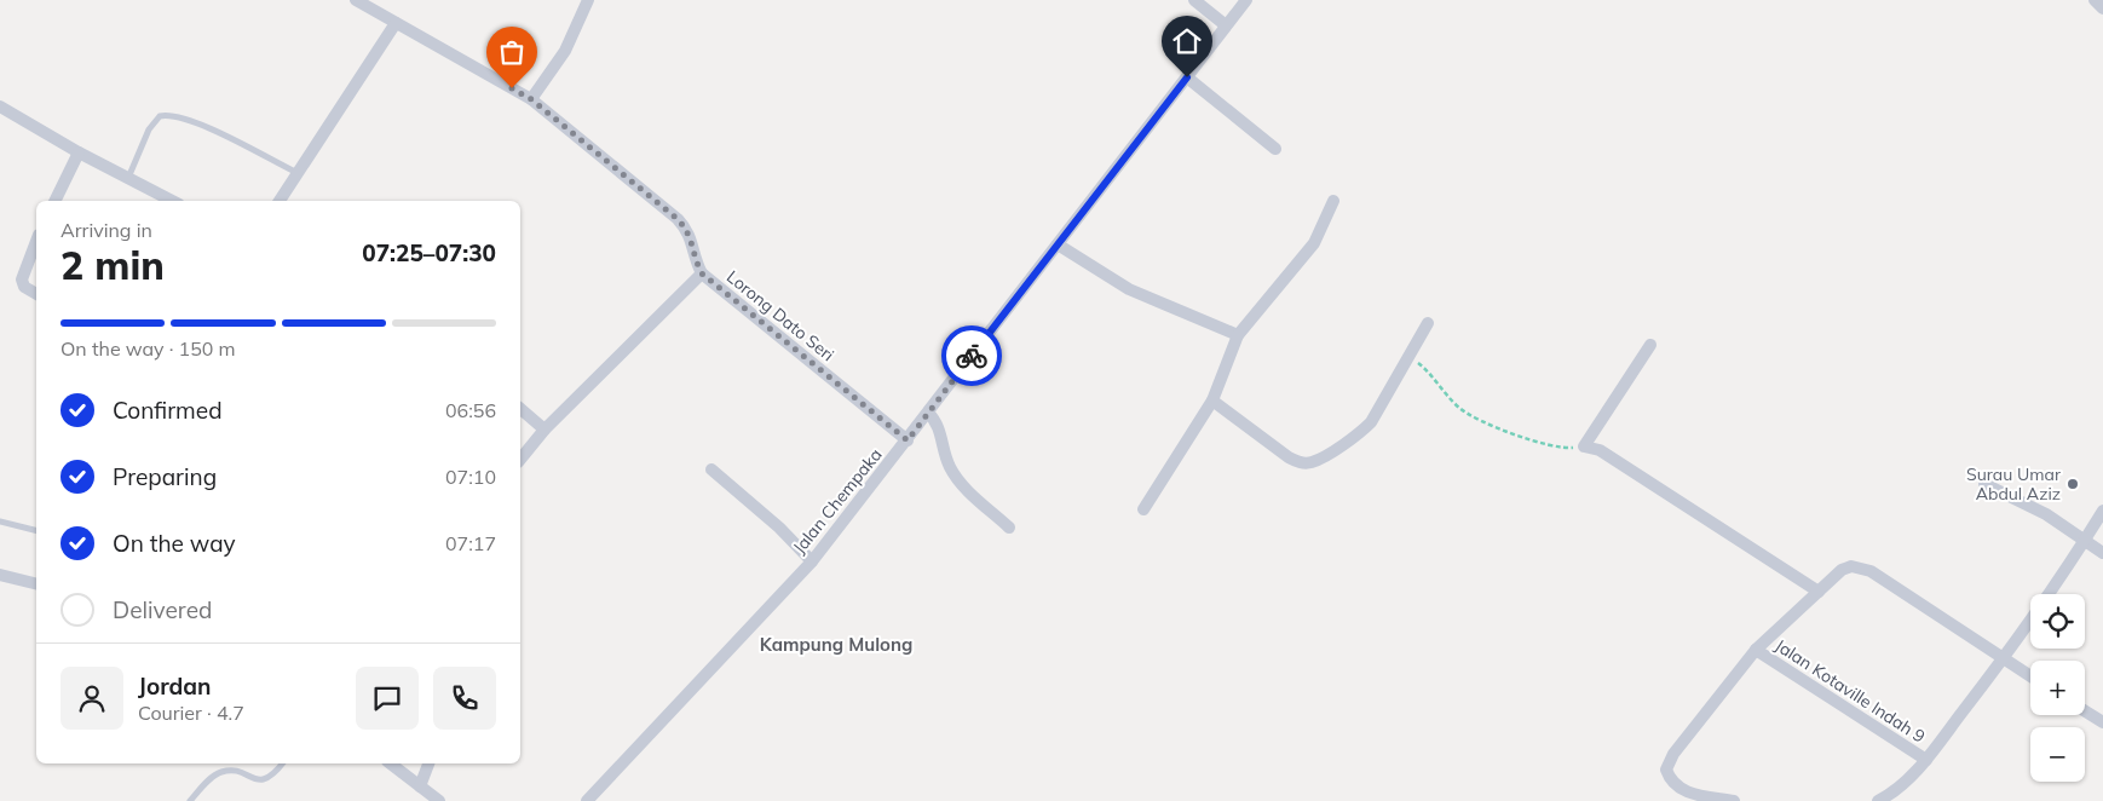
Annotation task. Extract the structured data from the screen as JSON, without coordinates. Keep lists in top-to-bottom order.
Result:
{
  "streets": {
    "street": ["Lorong Dato Seri", "Jalan Chempaka", "Jalan Kotaville Indah 9"]
  },
  "crossings": [
    ["Lorong Dato Seri", "Jalan Chempaka"]
  ],
  "districts": ["Kampung Mulong"],
  "places": ["Surau Umar Abdul Aziz"],
  "page": {
    "heading": ["2 min", "Arriving in", "07:25–07:30"],
    "panel": ["Jordan", "Courier · 4.7"],
    "bar": "On the way · 150 m",
    "list": [
      ["Confirmed", "06:56"],
      ["Preparing", "07:10"],
      ["On the way", "07:17"],
      "Delivered"
    ],
    "map_buttons": ["+", "−"]
  }
}
